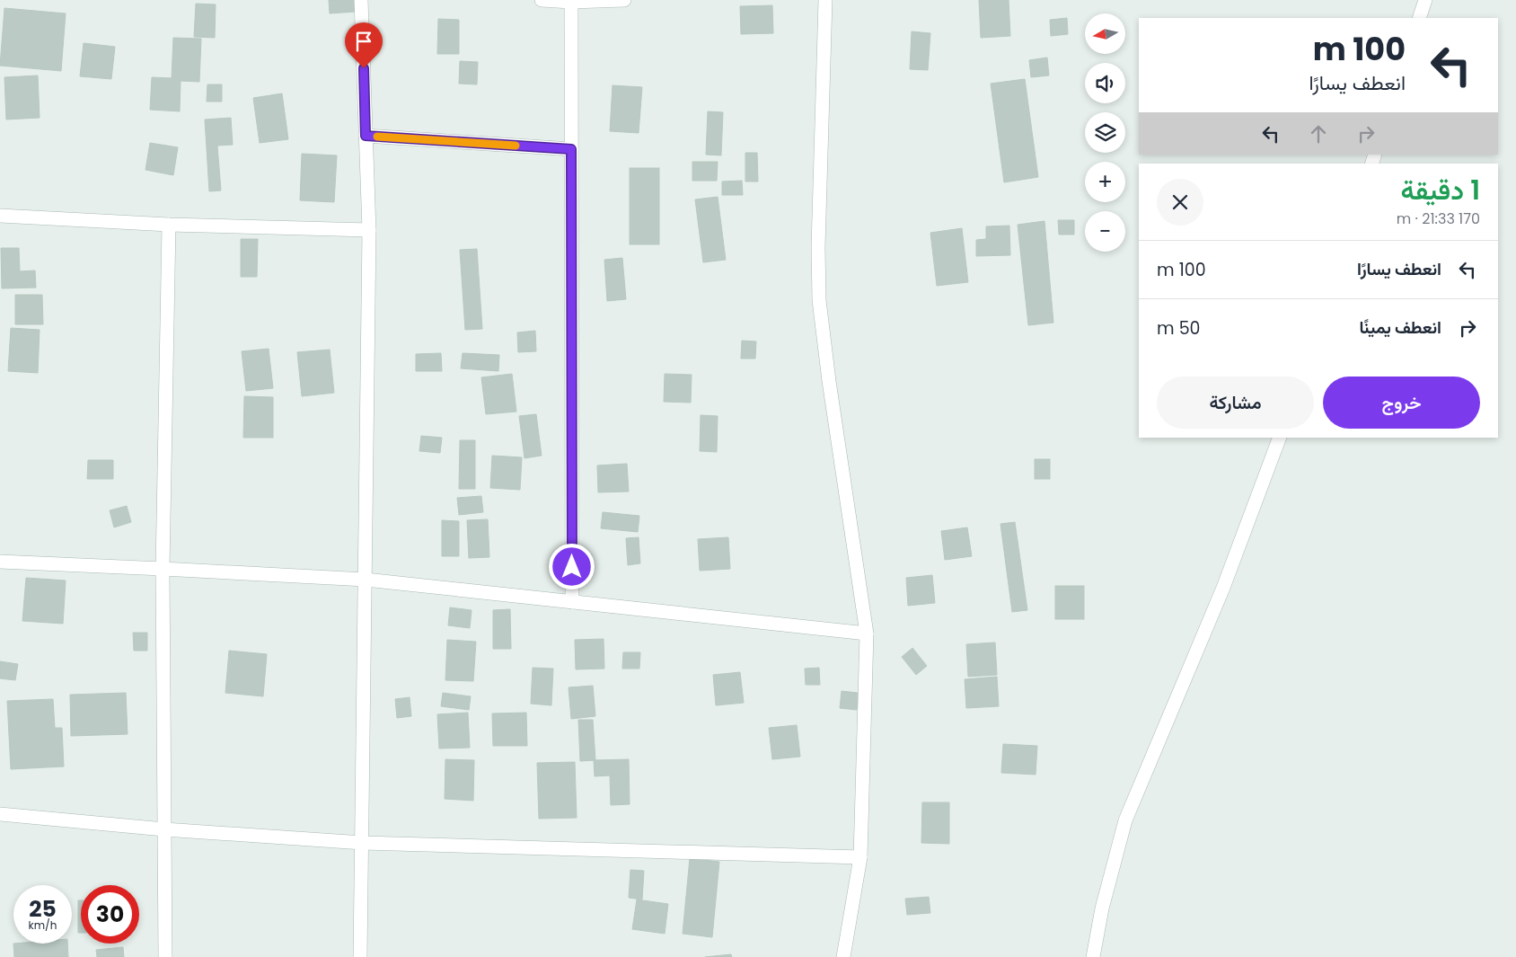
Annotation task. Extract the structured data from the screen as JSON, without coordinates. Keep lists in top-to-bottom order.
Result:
{
  "north": "left",
  "page": {
    "map_buttons": ["+", "−"],
    "turn": ["100 m", "انعطف يسارًا"],
    "heading": ["1 دقيقة", "170 m · 21:33"],
    "list": [
      {
        "name": "انعطف يسارًا",
        "value": "100 m"
      },
      {
        "name": "انعطف يمينًا",
        "value": "50 m"
      }
    ],
    "buttons": ["خروج", "مشاركة"],
    "speed": "25 km/h",
    "limit": "30"
  }
}
